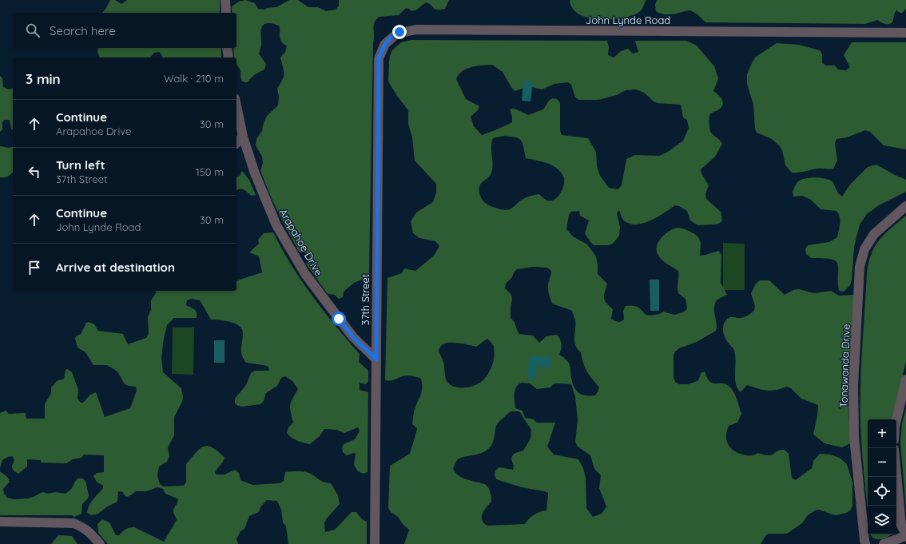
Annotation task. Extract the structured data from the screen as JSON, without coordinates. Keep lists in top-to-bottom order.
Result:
{
  "streets": {
    "street": [
      "John Lynde Road",
      "Arapahoe Drive",
      "37th Street",
      "Tonawanda Drive"
    ]
  },
  "crossings": [
    ["John Lynde Road", "37th Street"],
    ["Arapahoe Drive", "37th Street"]
  ],
  "page": {
    "search": "Search here",
    "heading": ["3 min", "Walk · 210 m"],
    "list": [
      ["Continue", "Arapahoe Drive", "30 m"],
      ["Turn left", "37th Street", "150 m"],
      ["Continue", "John Lynde Road", "30 m"],
      "Arrive at destination"
    ],
    "map_buttons": ["+", "−"]
  }
}
